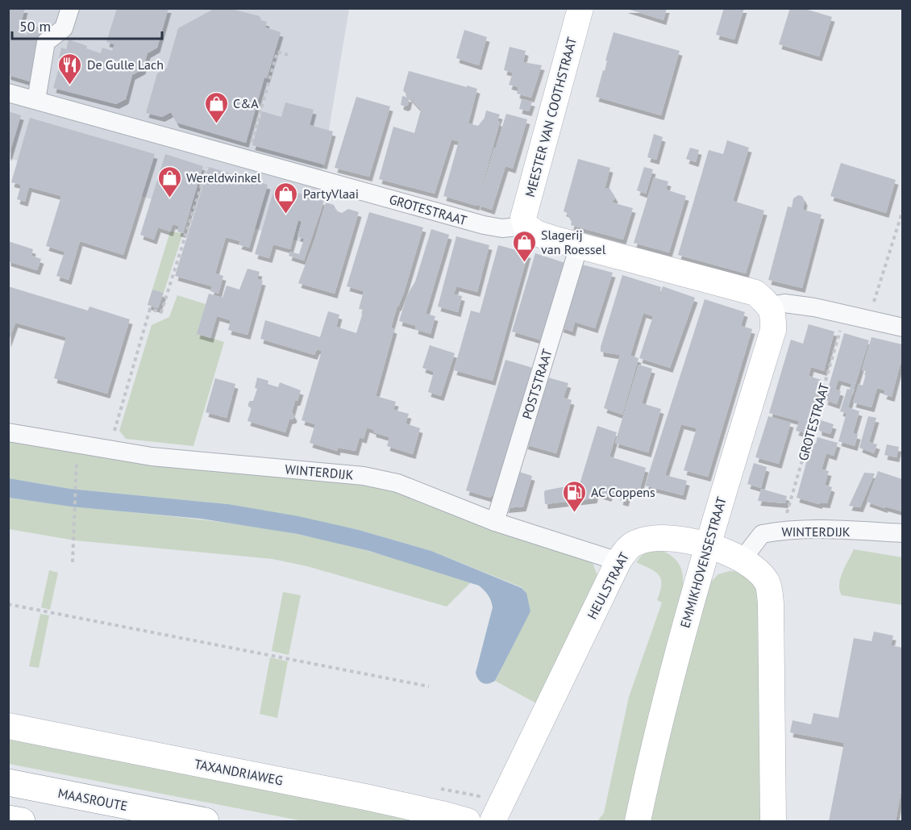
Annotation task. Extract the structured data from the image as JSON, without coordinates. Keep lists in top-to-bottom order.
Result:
{
  "streets": {
    "highway": ["MAASROUTE"],
    "street": [
      "MEESTER VAN COOTHSTRAAT",
      "GROTESTRAAT",
      "POSTSTRAAT",
      "WINTERDIJK",
      "EMMIKHOVENSESTRAAT",
      "HEULSTRAAT",
      "TAXANDRIAWEG"
    ]
  },
  "crossings": [
    ["MEESTER VAN COOTHSTRAAT", "GROTESTRAAT"],
    ["GROTESTRAAT", "WINTERDIJK"],
    ["POSTSTRAAT", "WINTERDIJK"],
    ["WINTERDIJK", "HEULSTRAAT"],
    ["EMMIKHOVENSESTRAAT", "HEULSTRAAT"]
  ],
  "places": {
    "restaurant": ["De Gulle Lach"],
    "shop": [
      "C&A",
      "Wereldwinkel",
      "PartyVlaai",
      "Slagerij van Roessel"
    ],
    "fuel station": ["AC Coppens"]
  },
  "scale_bar": "50 m"
}
